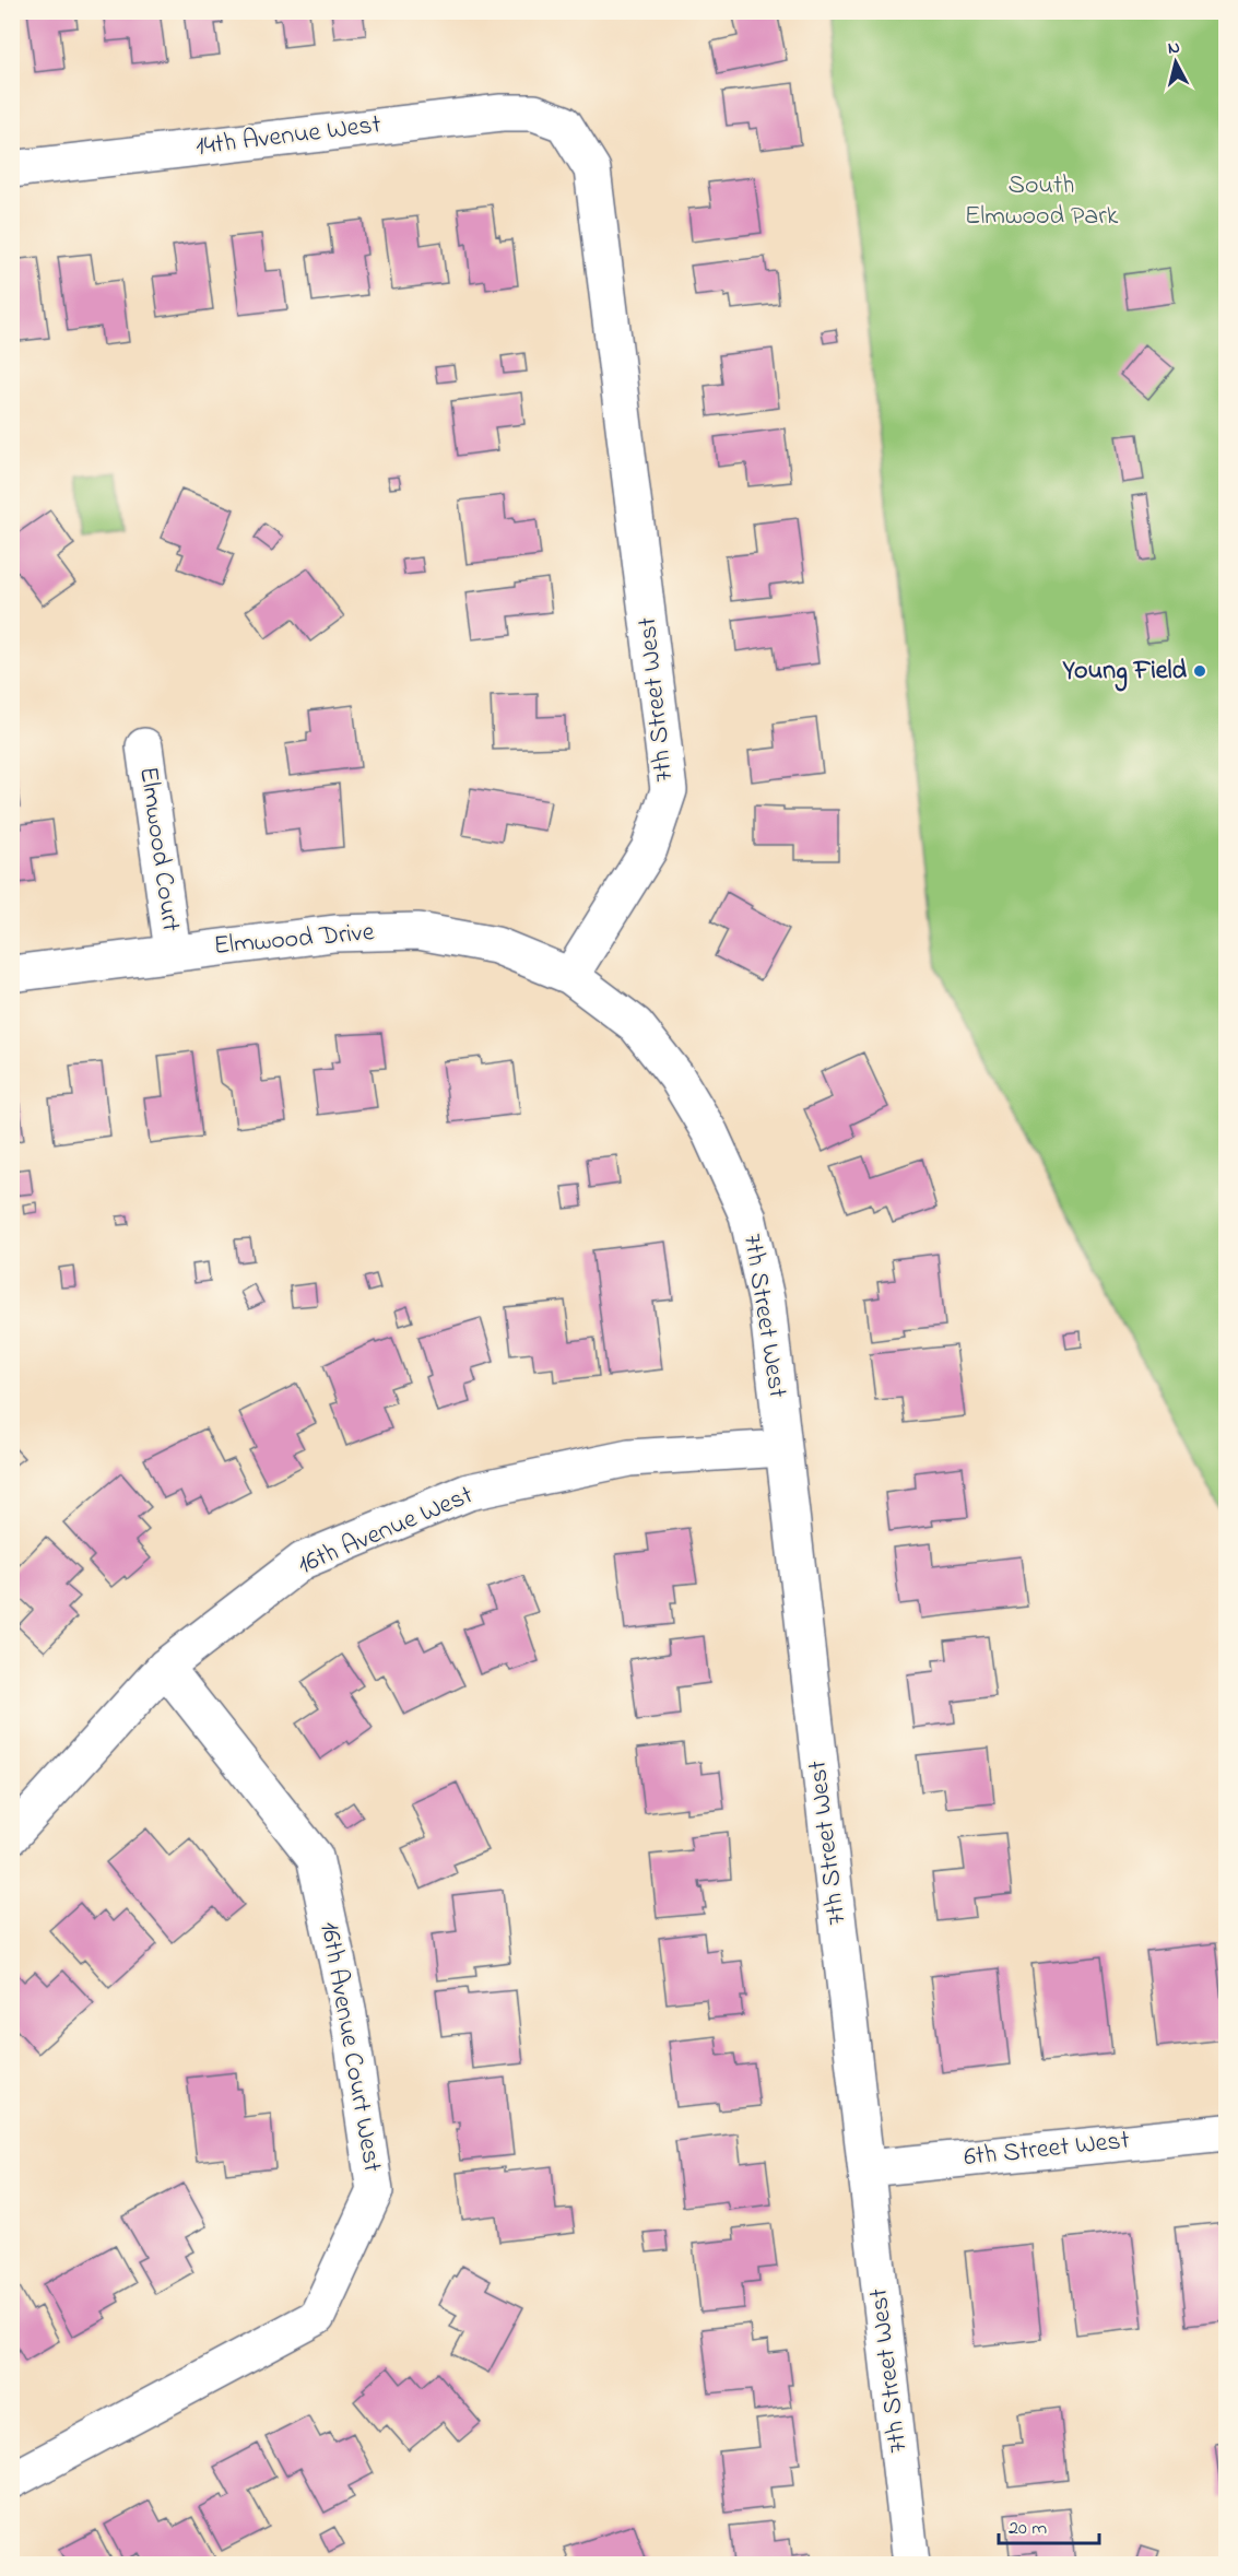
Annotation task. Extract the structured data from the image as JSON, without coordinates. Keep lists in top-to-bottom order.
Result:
{
  "streets": {
    "street": [
      "14th Avenue West",
      "7th Street West",
      "Elmwood Court",
      "Elmwood Drive",
      "16th Avenue West",
      "16th Avenue Court West",
      "6th Street West"
    ]
  },
  "crossings": [
    ["14th Avenue West", "7th Street West"],
    ["7th Street West", "Elmwood Drive"],
    ["7th Street West", "16th Avenue West"],
    ["7th Street West", "6th Street West"],
    ["Elmwood Court", "Elmwood Drive"],
    ["16th Avenue West", "16th Avenue Court West"]
  ],
  "parks": ["South Elmwood Park"],
  "places": ["Young Field"],
  "scale_bar": "20 m",
  "north": "top"
}
